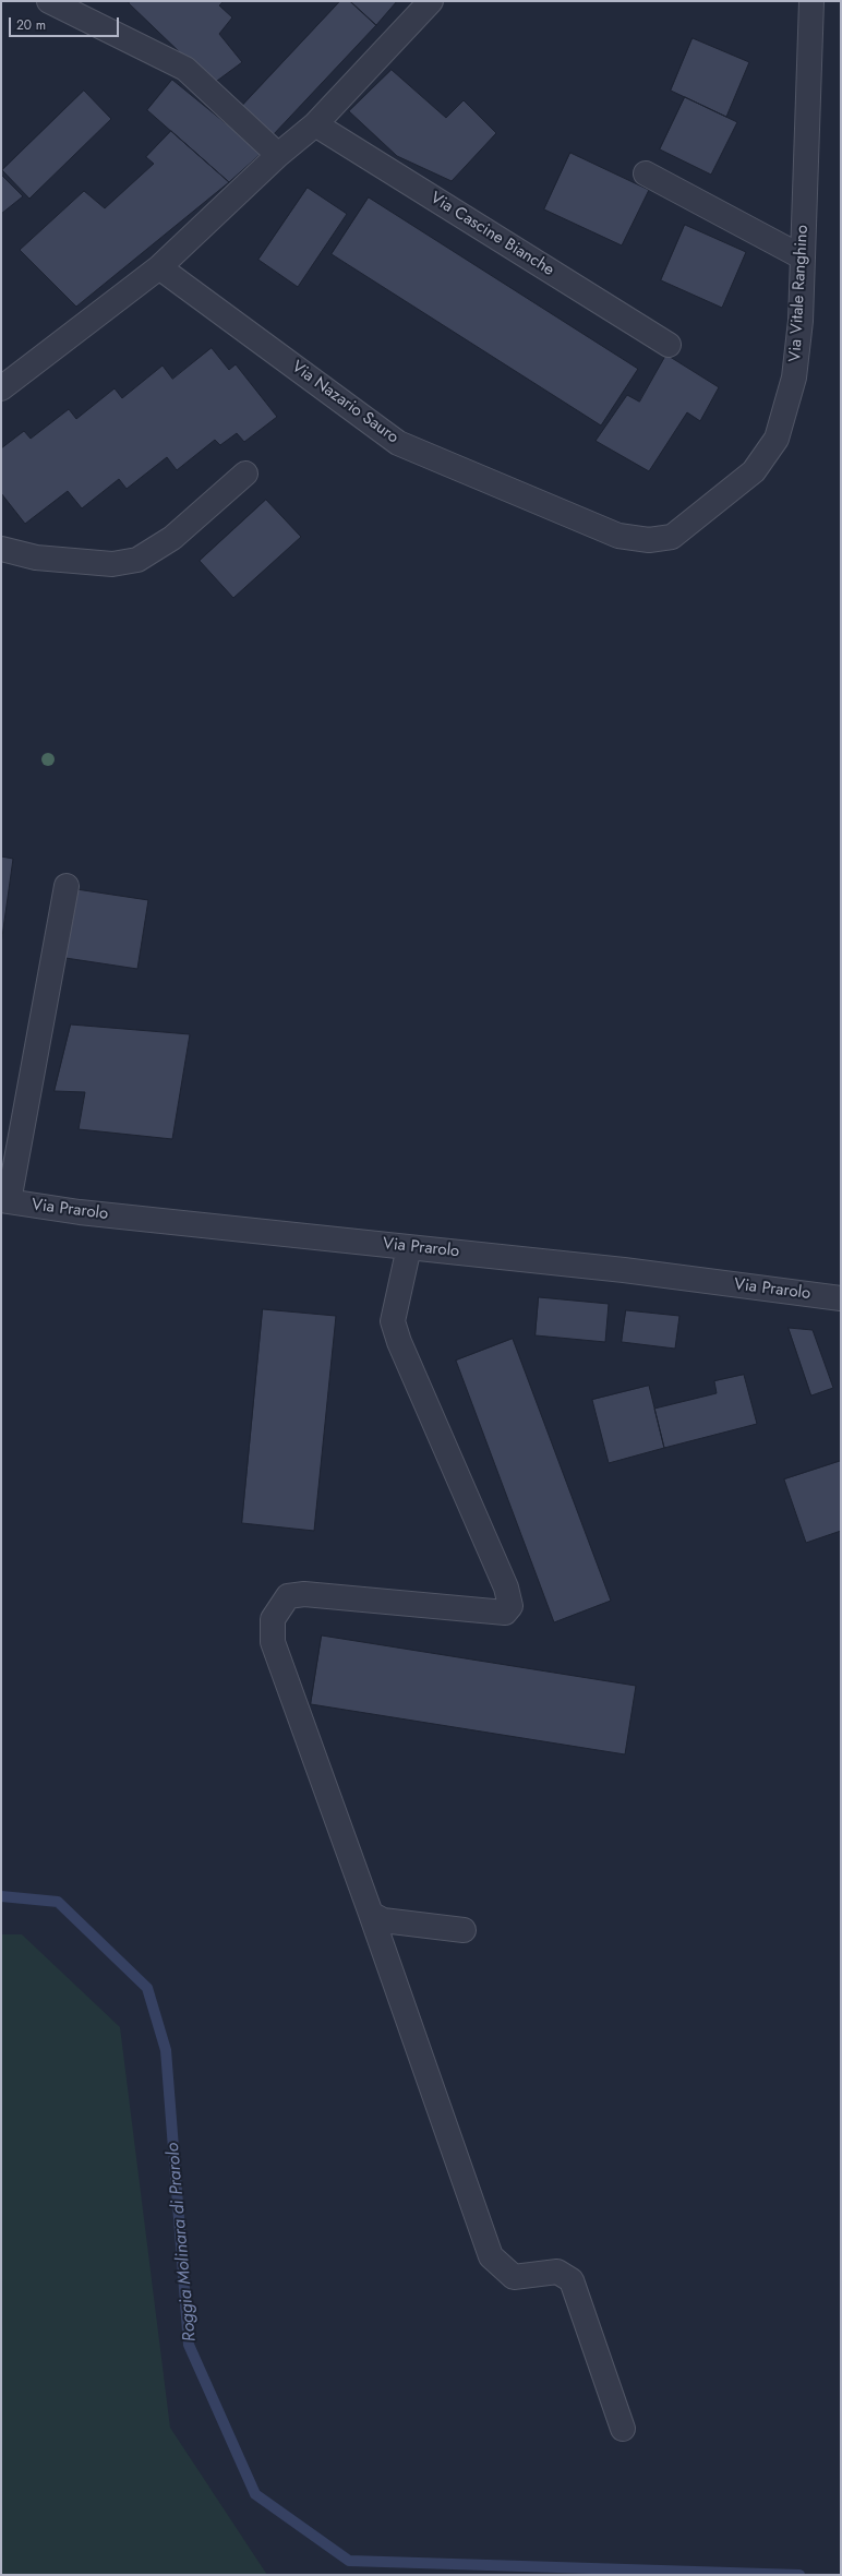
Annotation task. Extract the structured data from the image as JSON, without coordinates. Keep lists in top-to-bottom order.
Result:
{
  "streets": {
    "street": [
      "Via Cascine Bianche",
      "Via Vitale Ranghino",
      "Via Nazario Sauro",
      "Via Prarolo"
    ]
  },
  "crossings": [
    ["Via Vitale Ranghino", "Via Nazario Sauro"]
  ],
  "water": ["Roggia Molinara di Prarolo"],
  "scale_bar": "20 m"
}
